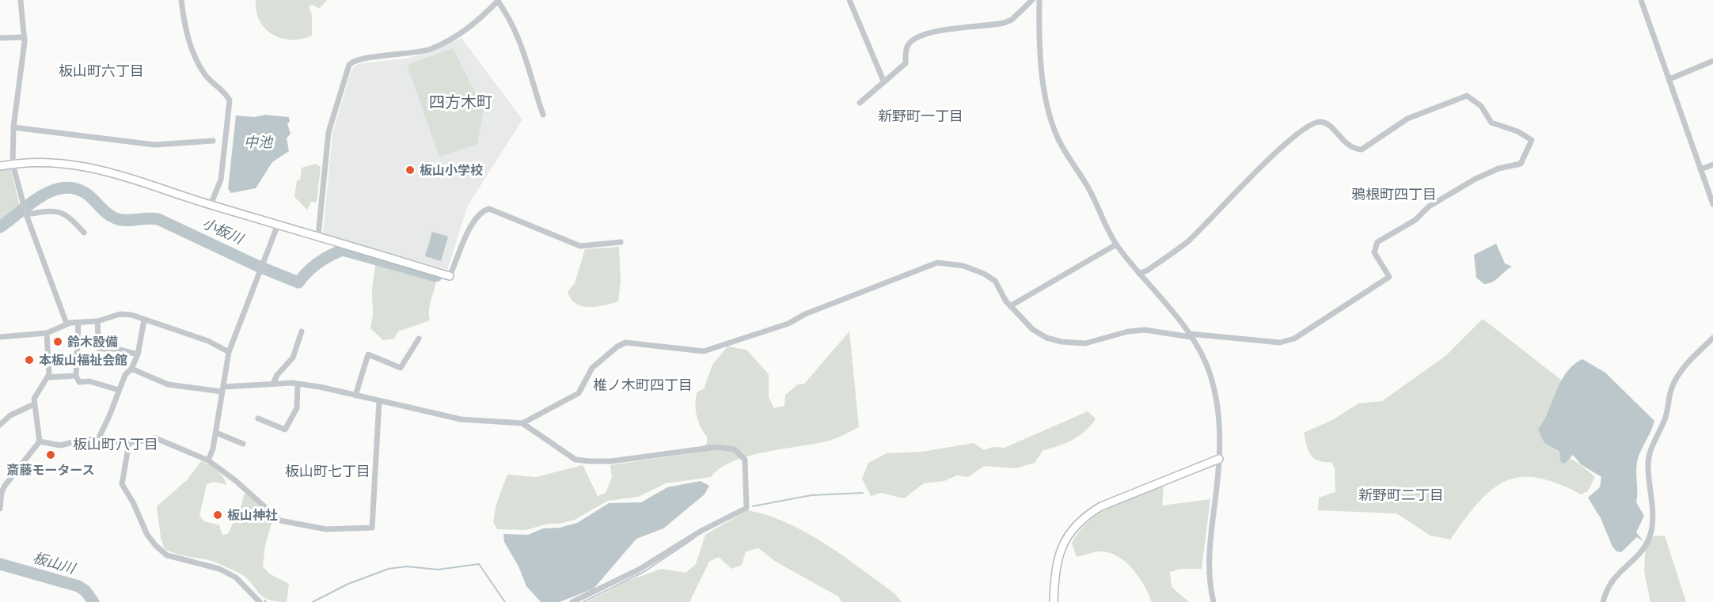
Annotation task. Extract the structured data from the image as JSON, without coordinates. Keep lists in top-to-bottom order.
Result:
{
  "districts": [
    "板山町六丁目",
    "四方木町",
    "新野町一丁目",
    "鴉根町四丁目",
    "椎ノ木町四丁目",
    "板山町八丁目",
    "板山町七丁目",
    "新野町二丁目"
  ],
  "water": ["中池", "小板川", "板山川"],
  "places": [
    "板山小学校",
    "鈴木設備",
    "本板山福祉会館",
    "斎藤モータース",
    "板山神社"
  ]
}
